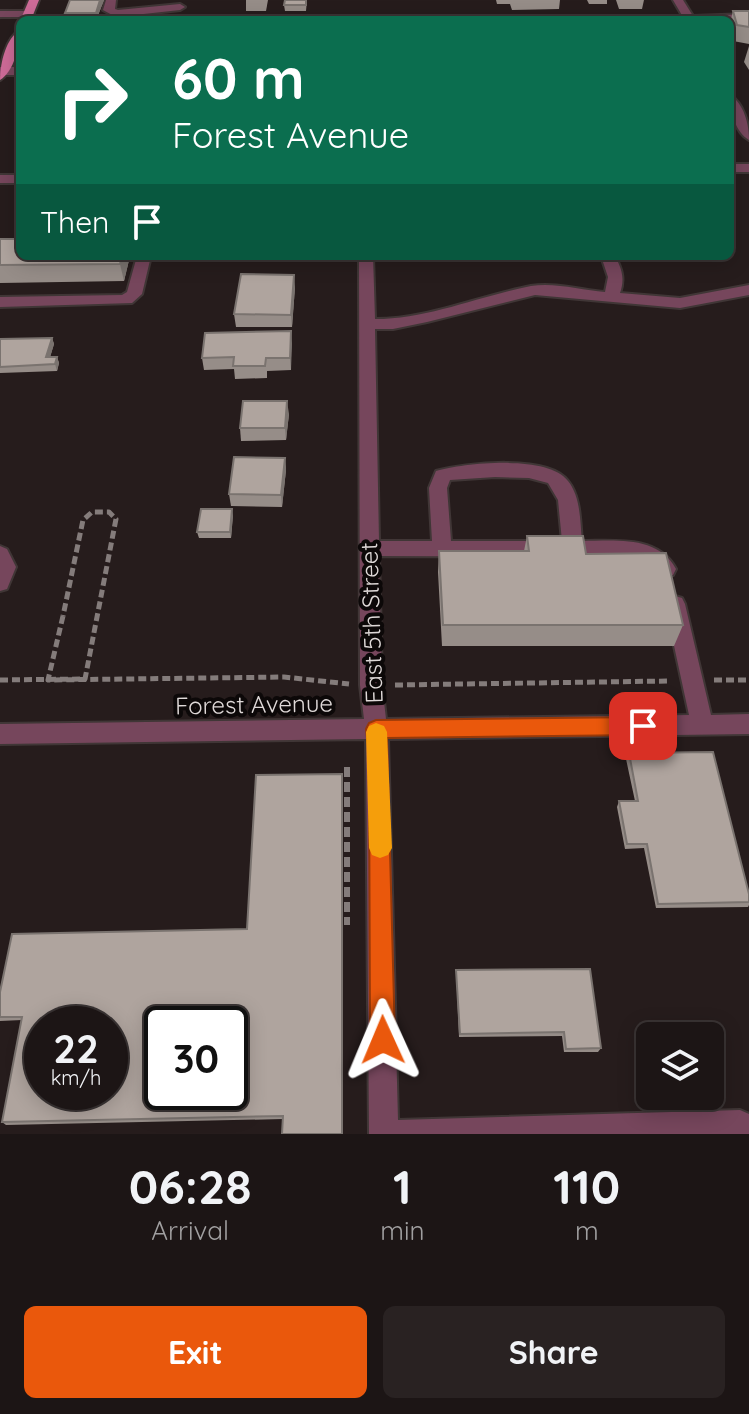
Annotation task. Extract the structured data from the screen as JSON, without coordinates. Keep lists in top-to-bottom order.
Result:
{
  "streets": {
    "street": ["East 5th Street", "Forest Avenue"]
  },
  "crossings": [
    ["East 5th Street", "Forest Avenue"]
  ],
  "page": {
    "turn": ["60 m", "Forest Avenue"],
    "then": "Then",
    "speed": "22 km/h",
    "limit": "30",
    "eta": [
      "06:28",
      "Arrival",
      "1",
      "min",
      "110",
      "m"
    ],
    "buttons": ["Exit", "Share"]
  }
}
